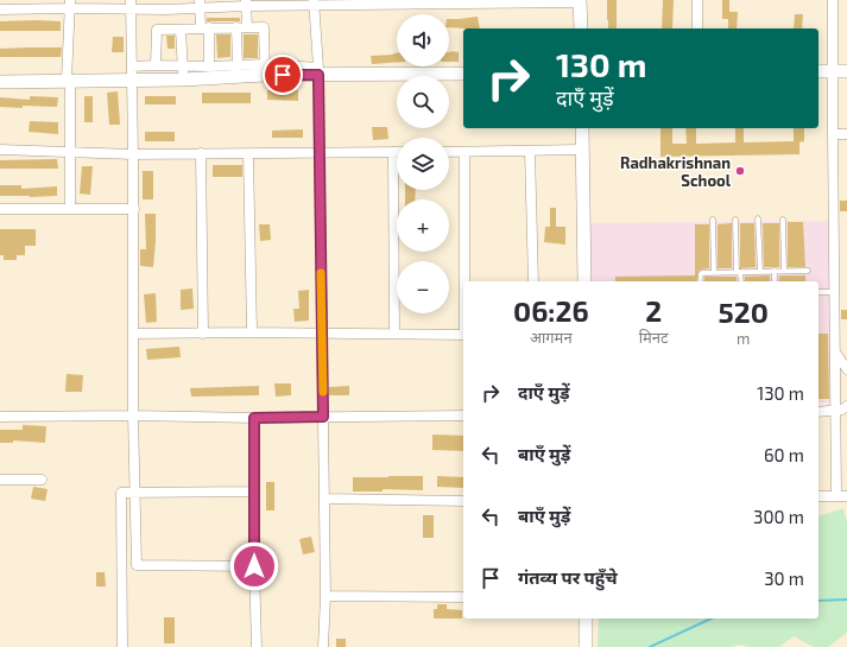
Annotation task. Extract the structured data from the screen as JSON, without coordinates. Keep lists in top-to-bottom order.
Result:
{
  "places": ["Radhakrishnan School"],
  "page": {
    "map_buttons": ["+", "−"],
    "turn": ["130 m", "दाएँ मुड़ें"],
    "eta": [
      "06:26",
      "आगमन",
      "2",
      "मिनट",
      "520",
      "m"
    ],
    "list": [
      {
        "name": "दाएँ मुड़ें",
        "value": "130 m"
      },
      {
        "name": "बाएँ मुड़ें",
        "value": "60 m"
      },
      {
        "name": "बाएँ मुड़ें",
        "value": "300 m"
      },
      {
        "name": "गंतव्य पर पहुँचे",
        "value": "30 m"
      }
    ]
  }
}
